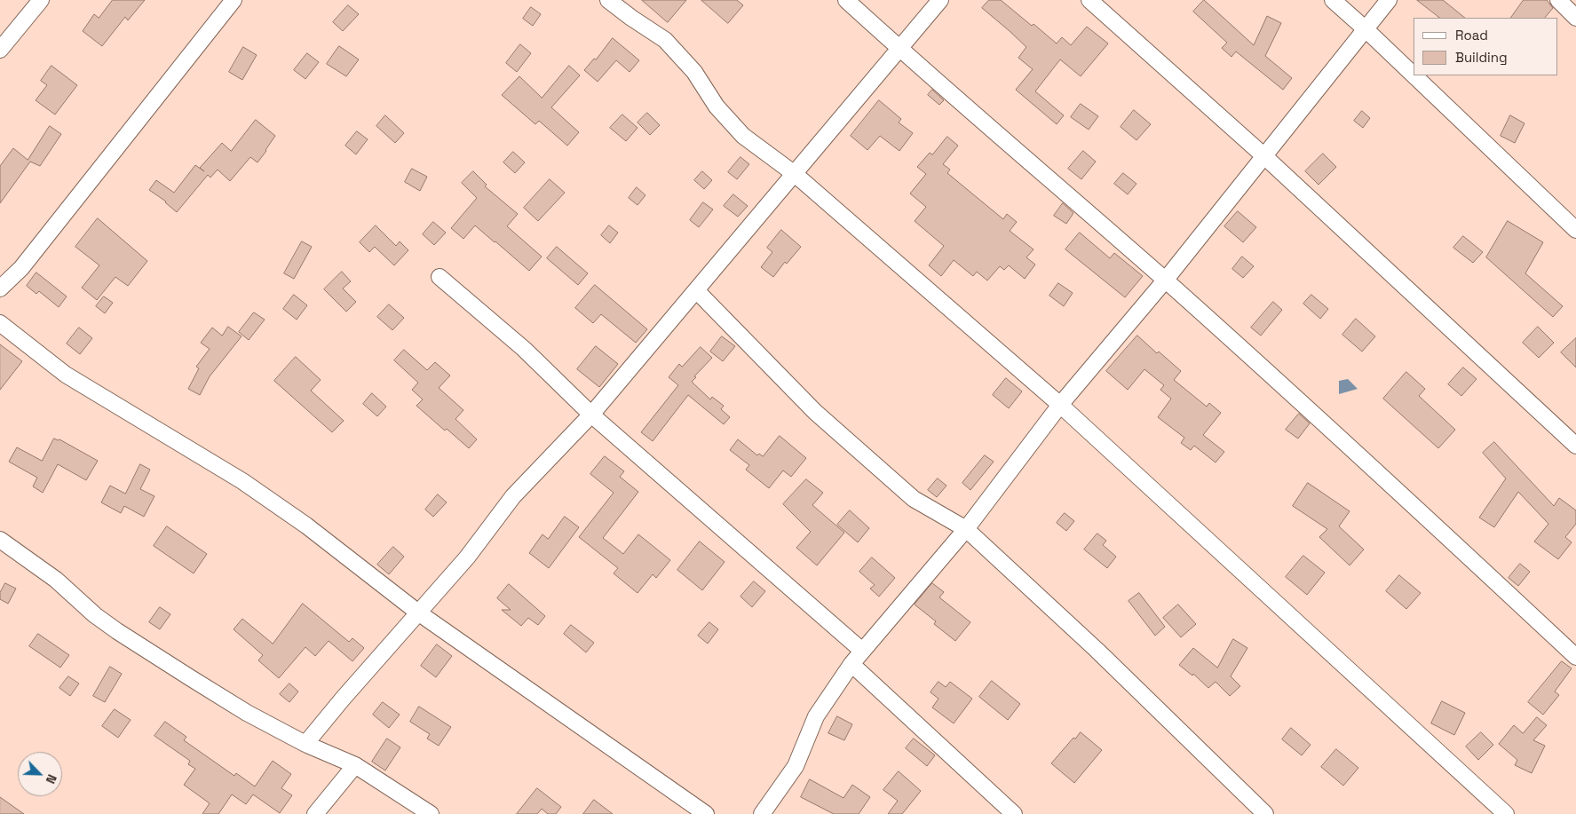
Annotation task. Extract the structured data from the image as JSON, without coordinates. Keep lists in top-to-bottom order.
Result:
{
  "legend": ["Road", "Building"],
  "north": "bottom right"
}
